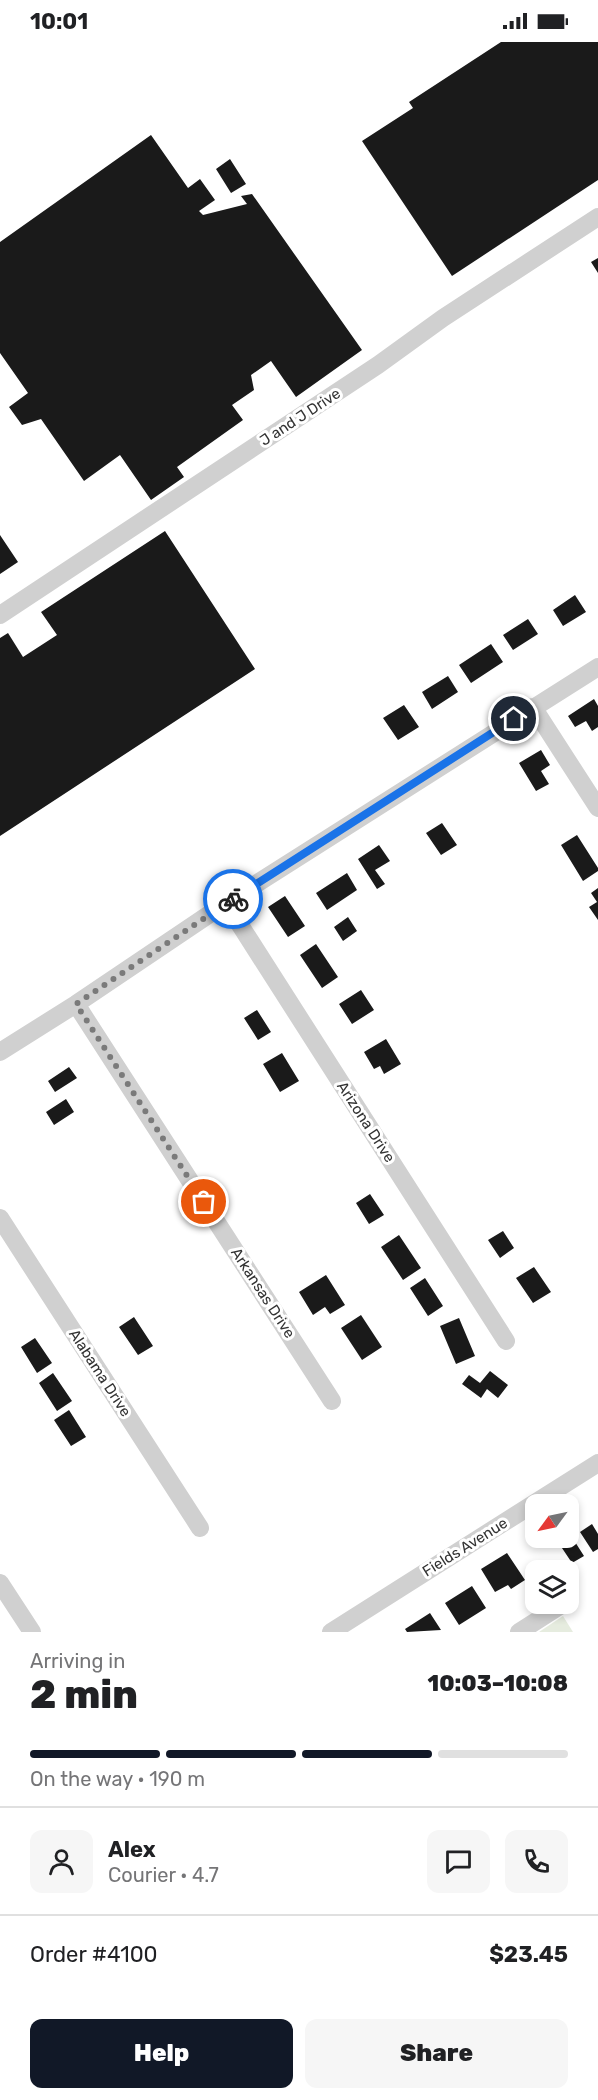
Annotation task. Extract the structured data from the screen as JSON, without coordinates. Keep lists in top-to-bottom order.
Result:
{
  "streets": {
    "street": [
      "J and J Drive",
      "Arizona Drive",
      "Arkansas Drive",
      "Alabama Drive",
      "Fields Avenue"
    ]
  },
  "north": "bottom left",
  "page": {
    "status": "10:01",
    "heading": ["2 min", "Arriving in", "10:03–10:08"],
    "panel": [
      "Alex",
      "Courier · 4.7",
      "Order #4100",
      "$23.45"
    ],
    "bar": "On the way · 190 m",
    "buttons": ["Help", "Share"]
  }
}
